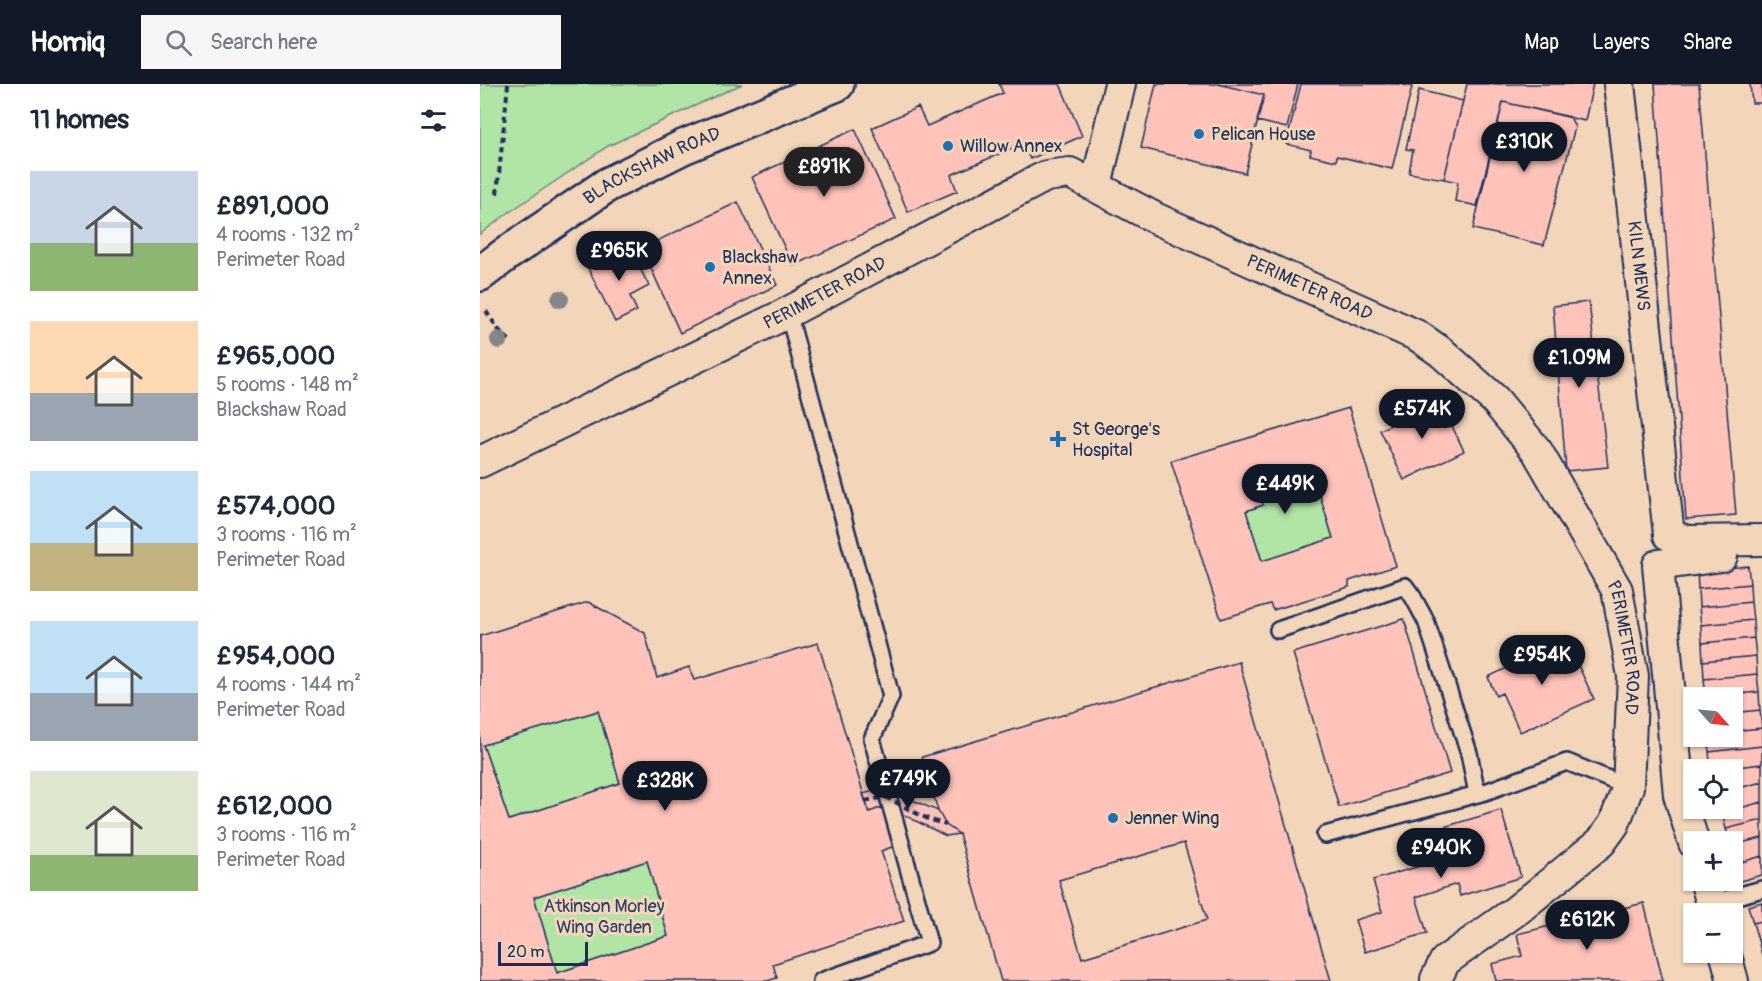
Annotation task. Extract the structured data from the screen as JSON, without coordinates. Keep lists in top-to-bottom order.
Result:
{
  "streets": {
    "street": ["BLACKSHAW ROAD", "KILN MEWS", "PERIMETER ROAD"]
  },
  "parks": ["Atkinson Morley Wing Garden"],
  "places": {
    "other": [
      "Pelican House",
      "Willow Annex",
      "Blackshaw Annex",
      "Jenner Wing"
    ],
    "health": ["St George's Hospital"]
  },
  "scale_bar": "20 m",
  "north": "bottom right",
  "page": {
    "header": "Homiq",
    "search": "Search here",
    "nav": ["Map", "Layers", "Share"],
    "heading": "11 homes",
    "price": [
      "£310K",
      "£891K",
      "£965K",
      "£1.09M",
      "£574K",
      "£449K",
      "£954K",
      "£749K",
      "£328K",
      "£940K",
      "£612K"
    ],
    "list": [
      {
        "name": "£891,000",
        "note": "4 rooms · 132 m² · Perimeter Road"
      },
      {
        "name": "£965,000",
        "note": "5 rooms · 148 m² · Blackshaw Road"
      },
      {
        "name": "£574,000",
        "note": "3 rooms · 116 m² · Perimeter Road"
      },
      {
        "name": "£954,000",
        "note": "4 rooms · 144 m² · Perimeter Road"
      },
      {
        "name": "£612,000",
        "note": "3 rooms · 116 m² · Perimeter Road"
      }
    ],
    "map_buttons": ["+", "−"],
    "scale": "20 m"
  }
}
